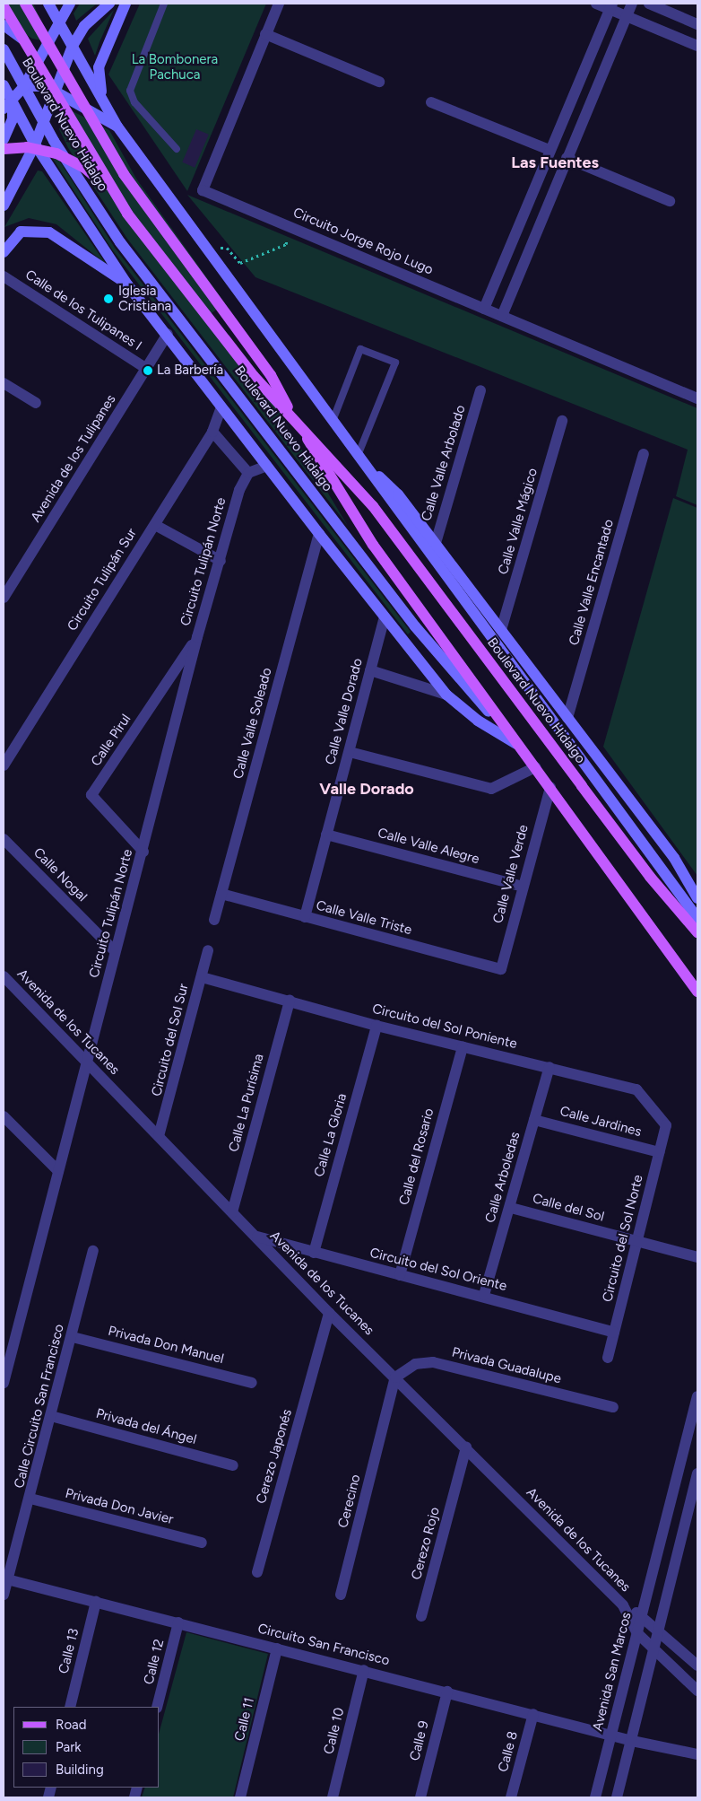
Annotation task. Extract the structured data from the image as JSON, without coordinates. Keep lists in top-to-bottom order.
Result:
{
  "streets": {
    "main road": ["Boulevard Nuevo Hidalgo"],
    "street": [
      "Circuito Jorge Rojo Lugo",
      "Calle de los Tulipanes I",
      "Avenida de los Tulipanes",
      "Calle Valle Arbolado",
      "Calle Valle Mágico",
      "Circuito Tulipán Norte",
      "Circuito Tulipán Sur",
      "Calle Valle Encantado",
      "Calle Valle Dorado",
      "Calle Valle Soleado",
      "Calle Pirul",
      "Calle Valle Alegre",
      "Calle Valle Verde",
      "Calle Nogal",
      "Calle Valle Triste",
      "Avenida de los Tucanes",
      "Circuito del Sol Poniente",
      "Circuito del Sol Sur",
      "Calle La Purísima",
      "Calle Jardines",
      "Calle La Gloria",
      "Calle del Rosario",
      "Calle Arboledas",
      "Calle del Sol",
      "Circuito del Sol Norte",
      "Circuito del Sol Oriente",
      "Privada Don Manuel",
      "Privada Guadalupe",
      "Calle Circuito San Francisco",
      "Privada del Ángel",
      "Cerezo Japonés",
      "Cerecino",
      "Privada Don Javier",
      "Cerezo Rojo",
      "Circuito San Francisco",
      "Calle 13",
      "Calle 12",
      "Avenida San Marcos",
      "Calle 11",
      "Calle 10",
      "Calle 9",
      "Calle 8"
    ]
  },
  "crossings": [
    ["Boulevard Nuevo Hidalgo", "Calle Valle Arbolado"],
    ["Boulevard Nuevo Hidalgo", "Calle Valle Mágico"],
    ["Boulevard Nuevo Hidalgo", "Calle Valle Encantado"],
    ["Boulevard Nuevo Hidalgo", "Calle Valle Verde"],
    ["Calle de los Tulipanes I", "Avenida de los Tulipanes"],
    ["Circuito Tulipán Norte", "Calle Pirul"],
    ["Circuito Tulipán Norte", "Calle Nogal"],
    ["Circuito Tulipán Norte", "Avenida de los Tucanes"],
    ["Calle Valle Dorado", "Calle Valle Alegre"],
    ["Calle Valle Dorado", "Calle Valle Triste"],
    ["Calle Valle Soleado", "Calle Valle Triste"],
    ["Calle Valle Alegre", "Calle Valle Verde"],
    ["Calle Valle Verde", "Calle Valle Triste"],
    ["Avenida de los Tucanes", "Circuito del Sol Sur"],
    ["Avenida de los Tucanes", "Calle La Purísima"],
    ["Avenida de los Tucanes", "Circuito del Sol Oriente"],
    ["Avenida de los Tucanes", "Privada Guadalupe"],
    ["Avenida de los Tucanes", "Cerezo Japonés"],
    ["Avenida de los Tucanes", "Cerecino"],
    ["Avenida de los Tucanes", "Cerezo Rojo"],
    ["Avenida de los Tucanes", "Avenida San Marcos"],
    ["Circuito del Sol Poniente", "Circuito del Sol Sur"],
    ["Circuito del Sol Poniente", "Calle La Purísima"],
    ["Circuito del Sol Poniente", "Calle La Gloria"],
    ["Circuito del Sol Poniente", "Calle del Rosario"],
    ["Circuito del Sol Poniente", "Calle Arboledas"],
    ["Circuito del Sol Poniente", "Circuito del Sol Norte"],
    ["Calle Jardines", "Calle Arboledas"],
    ["Calle Jardines", "Circuito del Sol Norte"],
    ["Calle La Gloria", "Circuito del Sol Oriente"],
    ["Calle del Rosario", "Circuito del Sol Oriente"],
    ["Calle Arboledas", "Calle del Sol"],
    ["Calle Arboledas", "Circuito del Sol Oriente"],
    ["Calle del Sol", "Circuito del Sol Norte"],
    ["Circuito del Sol Norte", "Circuito del Sol Oriente"],
    ["Privada Don Manuel", "Calle Circuito San Francisco"],
    ["Privada Guadalupe", "Cerecino"],
    ["Calle Circuito San Francisco", "Privada del Ángel"],
    ["Calle Circuito San Francisco", "Privada Don Javier"],
    ["Calle Circuito San Francisco", "Circuito San Francisco"],
    ["Circuito San Francisco", "Calle 13"],
    ["Circuito San Francisco", "Calle 12"],
    ["Circuito San Francisco", "Avenida San Marcos"],
    ["Circuito San Francisco", "Calle 11"],
    ["Circuito San Francisco", "Calle 10"],
    ["Circuito San Francisco", "Calle 9"],
    ["Circuito San Francisco", "Calle 8"]
  ],
  "districts": ["Las Fuentes", "Valle Dorado"],
  "parks": ["La Bombonera Pachuca"],
  "places": ["Iglesia Cristiana", "La Barbería"],
  "legend": ["Road", "Park", "Building"]
}
